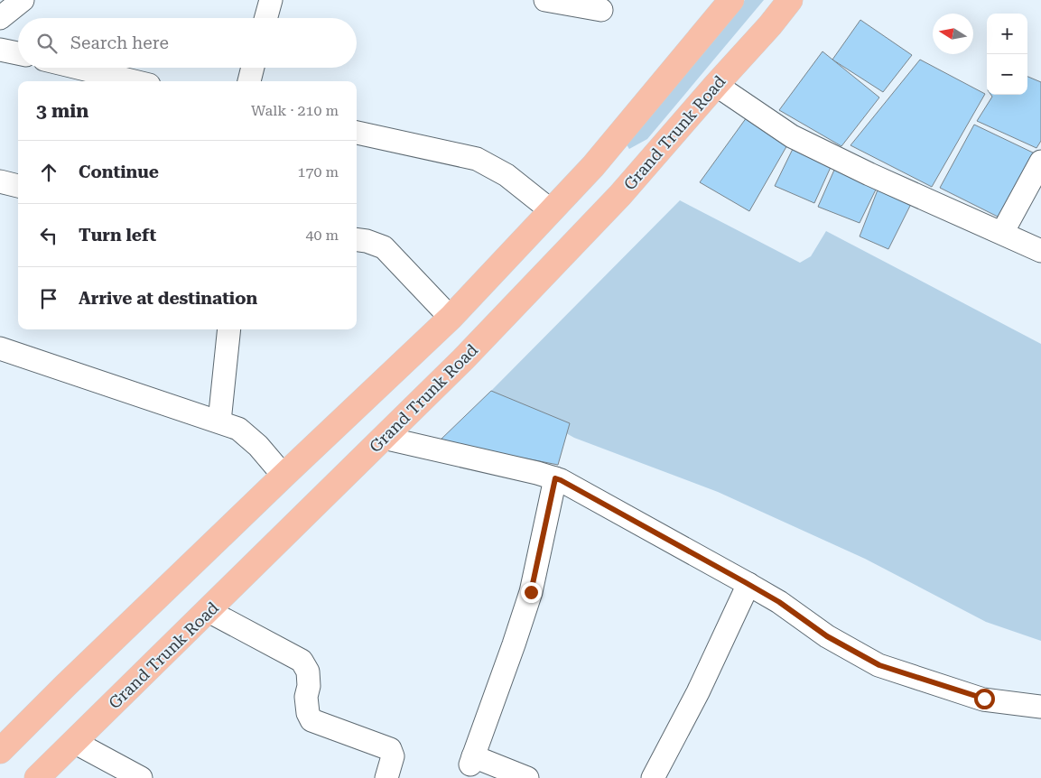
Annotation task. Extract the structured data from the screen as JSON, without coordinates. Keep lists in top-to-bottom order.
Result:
{
  "streets": {
    "highway": ["Grand Trunk Road"]
  },
  "north": "left",
  "page": {
    "map_buttons": ["+", "−"],
    "search": "Search here",
    "heading": ["3 min", "Walk · 210 m"],
    "list": [
      ["Continue", "170 m"],
      ["Turn left", "40 m"],
      "Arrive at destination"
    ]
  }
}
